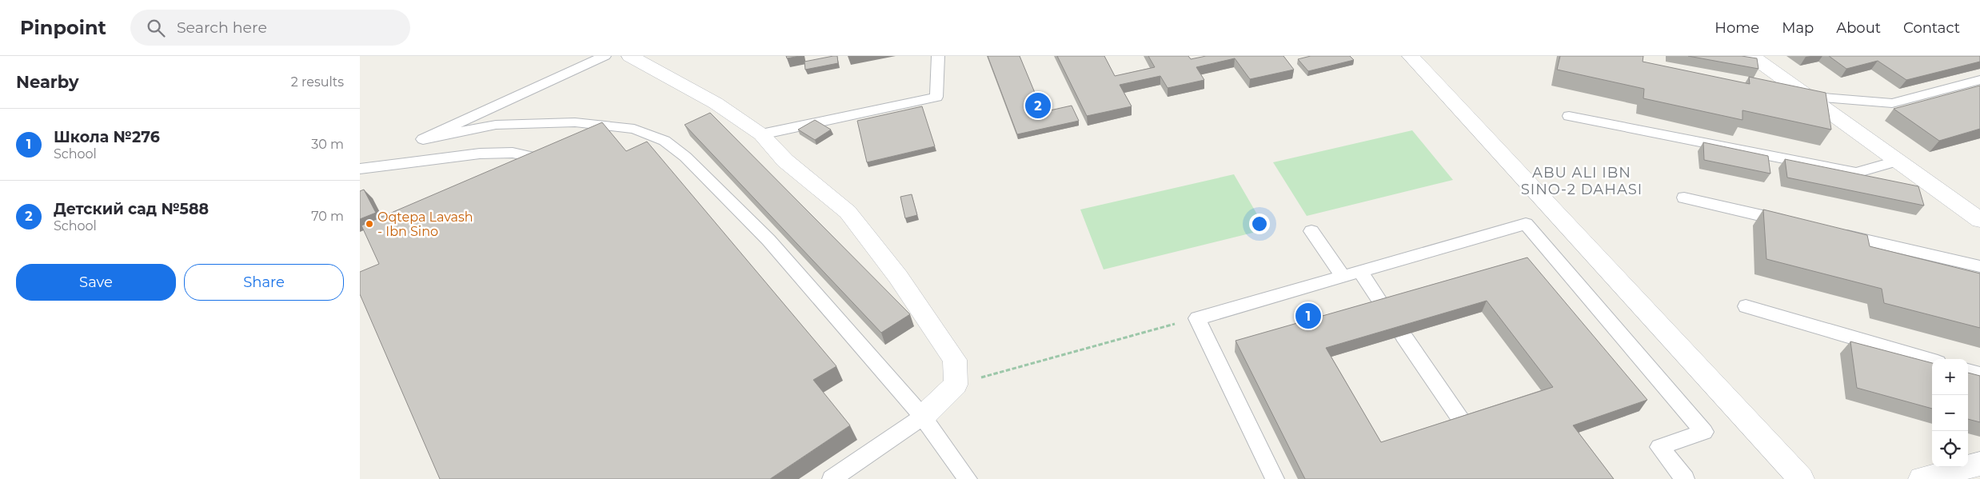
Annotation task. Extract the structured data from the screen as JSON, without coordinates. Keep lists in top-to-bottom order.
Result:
{
  "districts": ["ABU ALI IBN SINO-2 DAHASI"],
  "places": ["Oqtepa Lavash - Ibn Sino"],
  "page": {
    "header": "Pinpoint",
    "search": "Search here",
    "nav": [
      "Home",
      "Map",
      "About",
      "Contact"
    ],
    "heading": ["Nearby", "2 results"],
    "pins": ["2", "1"],
    "list": [
      {
        "mark": "1",
        "name": "Школа №276",
        "note": "School",
        "value": "30 m"
      },
      {
        "mark": "2",
        "name": "Детский сад №588",
        "note": "School",
        "value": "70 m"
      }
    ],
    "buttons": ["Save", "Share"],
    "map_buttons": ["+", "−"]
  }
}
